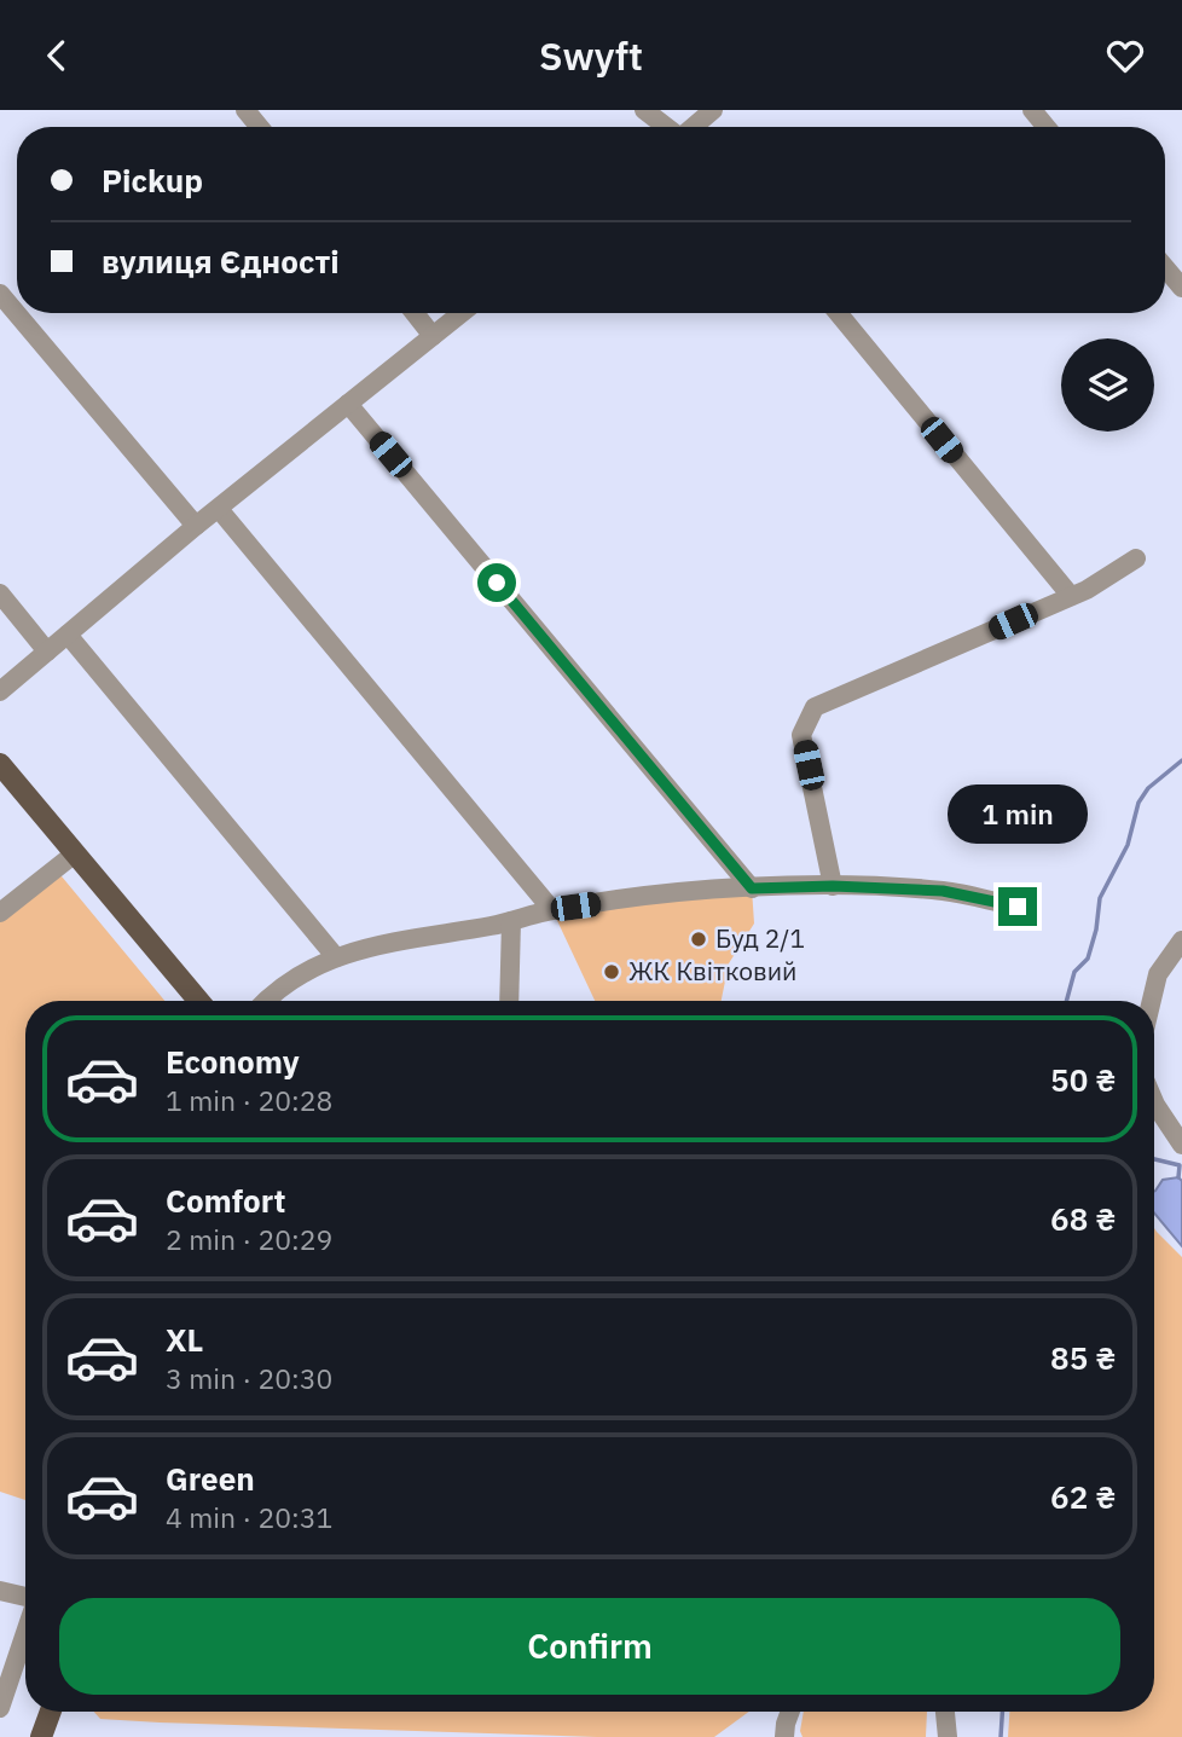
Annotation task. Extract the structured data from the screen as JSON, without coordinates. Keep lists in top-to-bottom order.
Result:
{
  "places": ["Буд 2/1", "ЖК Квітковий"],
  "page": {
    "header": "Swyft",
    "banner": ["Pickup", "вулиця Єдності"],
    "bubble": "1 min",
    "list": [
      {
        "name": "Economy",
        "note": "1 min · 20:28",
        "value": "50 ₴"
      },
      {
        "name": "Comfort",
        "note": "2 min · 20:29",
        "value": "68 ₴"
      },
      {
        "name": "XL",
        "note": "3 min · 20:30",
        "value": "85 ₴"
      },
      {
        "name": "Green",
        "note": "4 min · 20:31",
        "value": "62 ₴"
      }
    ],
    "buttons": "Confirm"
  }
}
